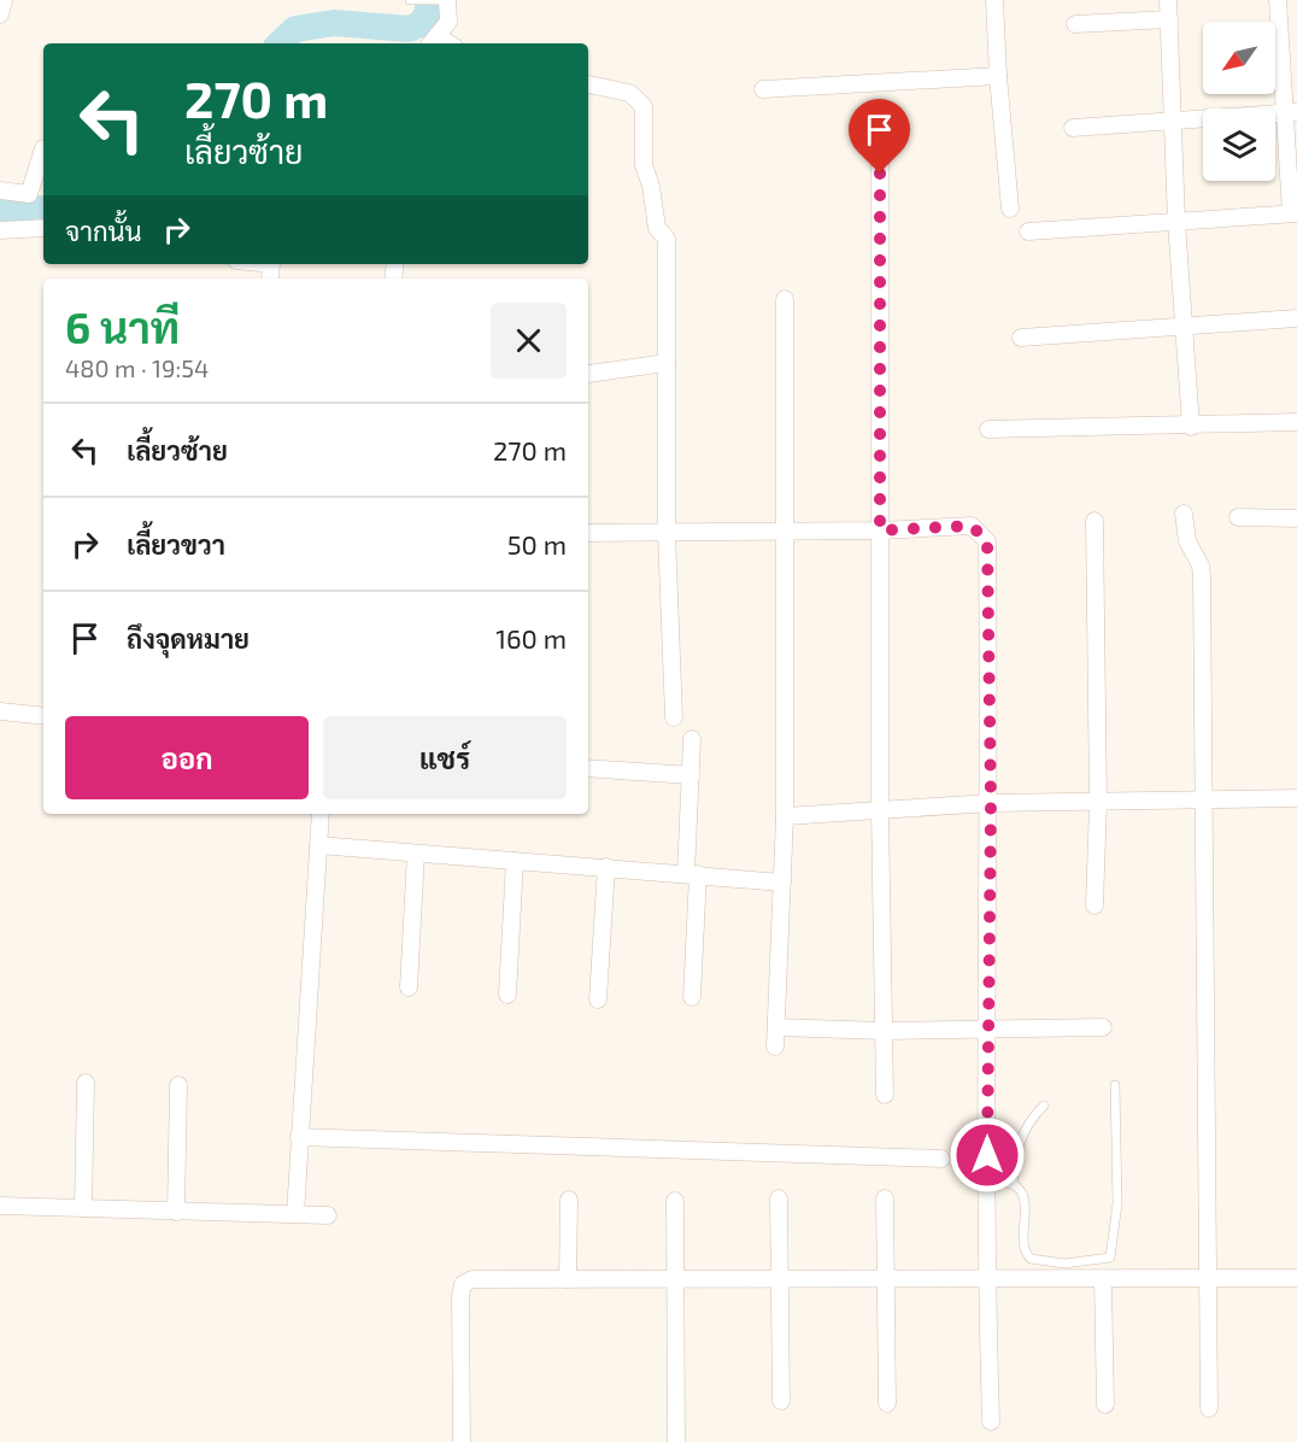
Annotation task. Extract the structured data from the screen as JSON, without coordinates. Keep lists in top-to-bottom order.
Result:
{
  "north": "bottom left",
  "page": {
    "turn": ["270 m", "เลี้ยวซ้าย"],
    "then": "จากนั้น",
    "heading": ["6 นาที", "480 m · 19:54"],
    "list": [
      {
        "name": "เลี้ยวซ้าย",
        "value": "270 m"
      },
      {
        "name": "เลี้ยวขวา",
        "value": "50 m"
      },
      {
        "name": "ถึงจุดหมาย",
        "value": "160 m"
      }
    ],
    "buttons": ["ออก", "แชร์"]
  }
}
